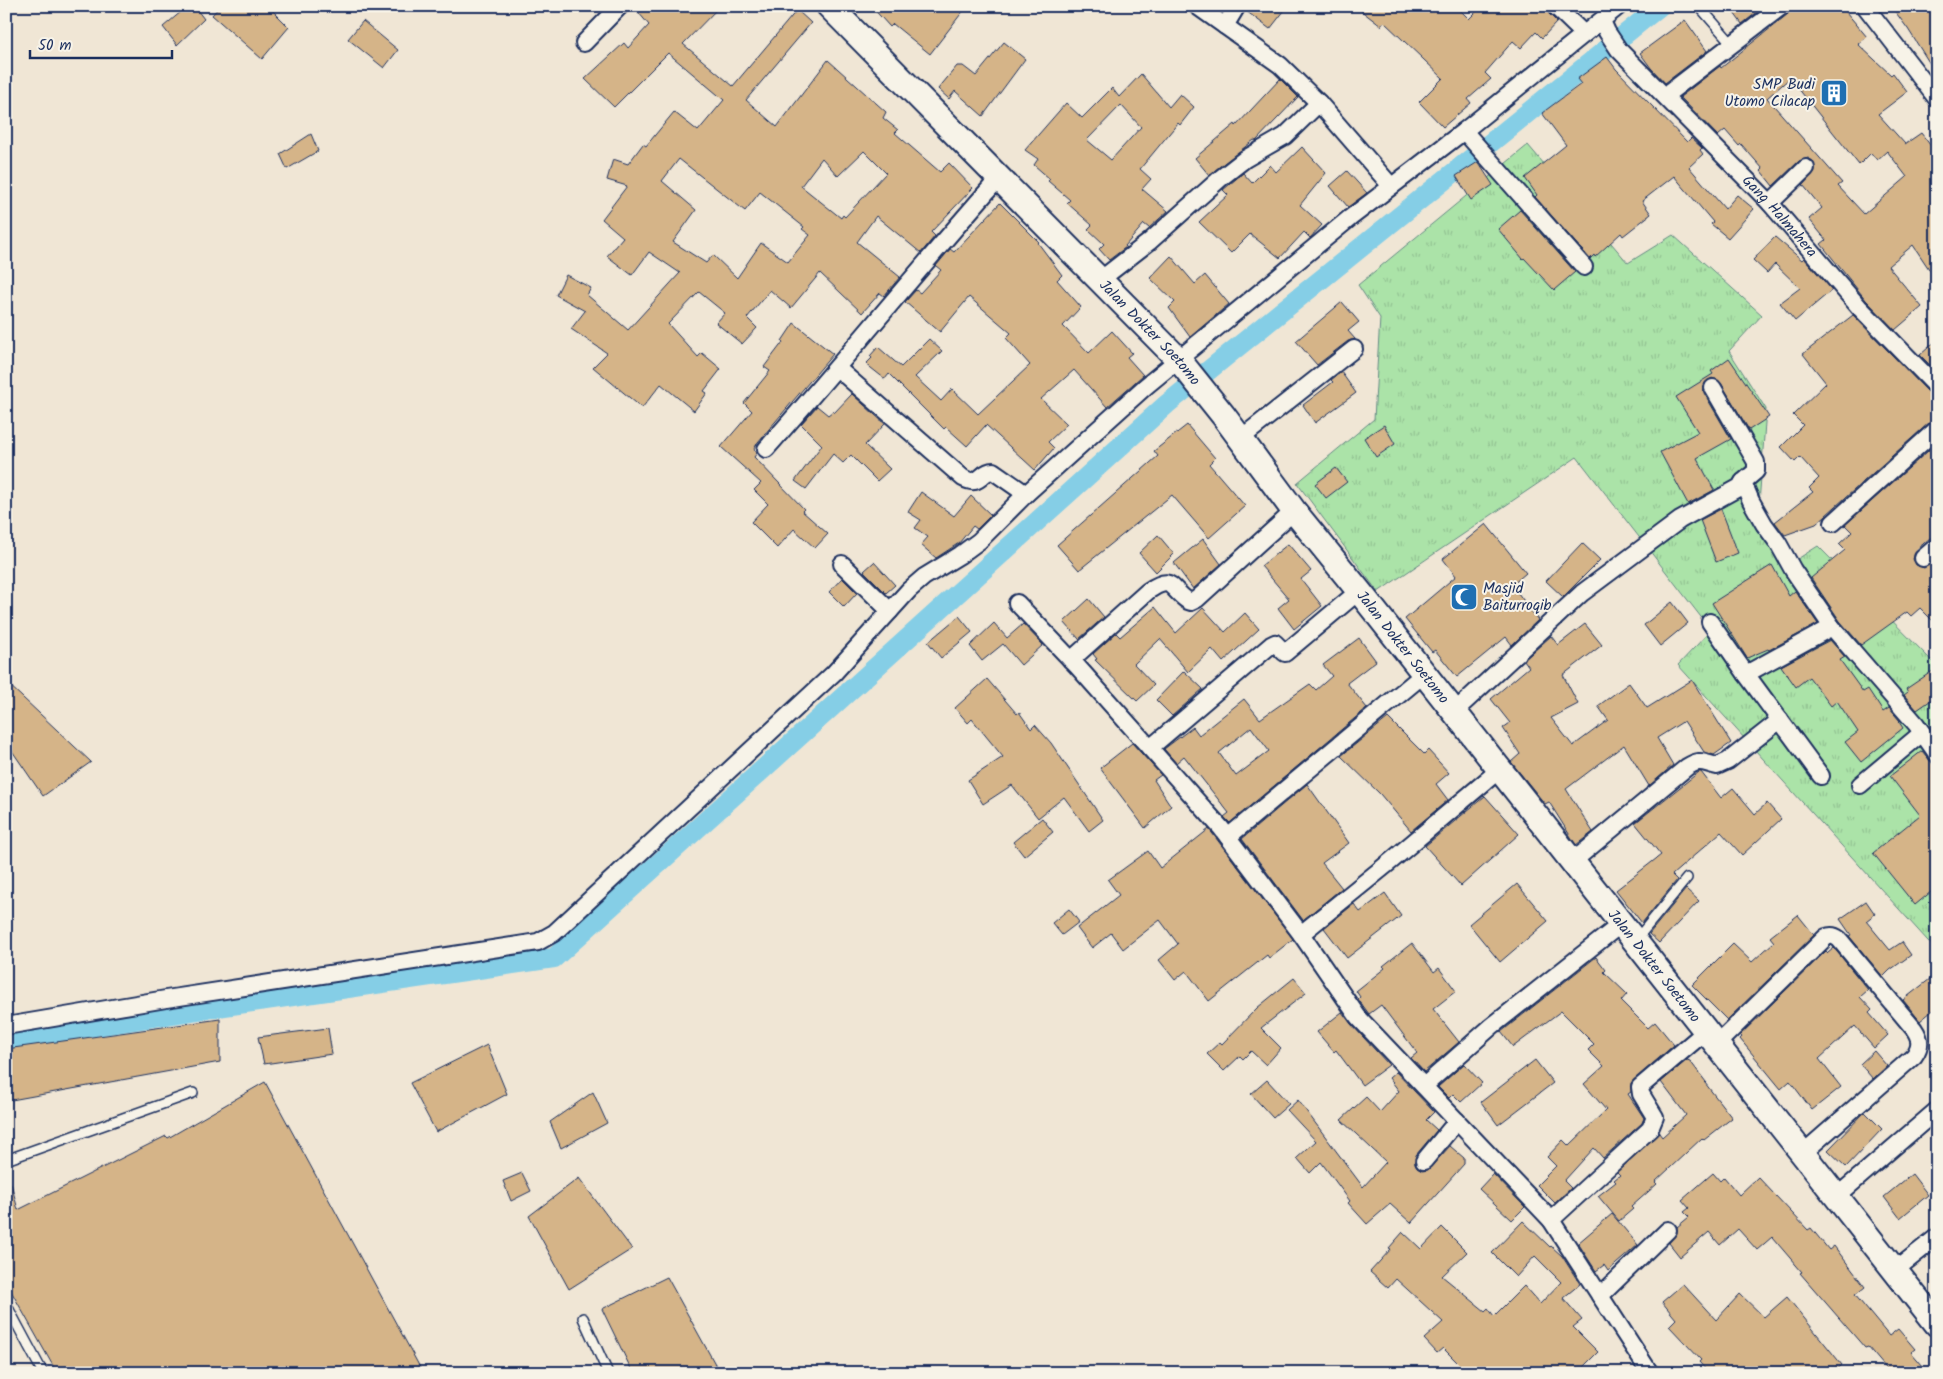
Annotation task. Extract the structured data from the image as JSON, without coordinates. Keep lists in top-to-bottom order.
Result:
{
  "streets": {
    "street": ["Gang Halmahera", "Jalan Dokter Soetomo"]
  },
  "places": {
    "building": ["SMP Budi Utomo Cilacap"],
    "mosque": ["Masjid Baiturroqib"]
  },
  "scale_bar": "50 m"
}
